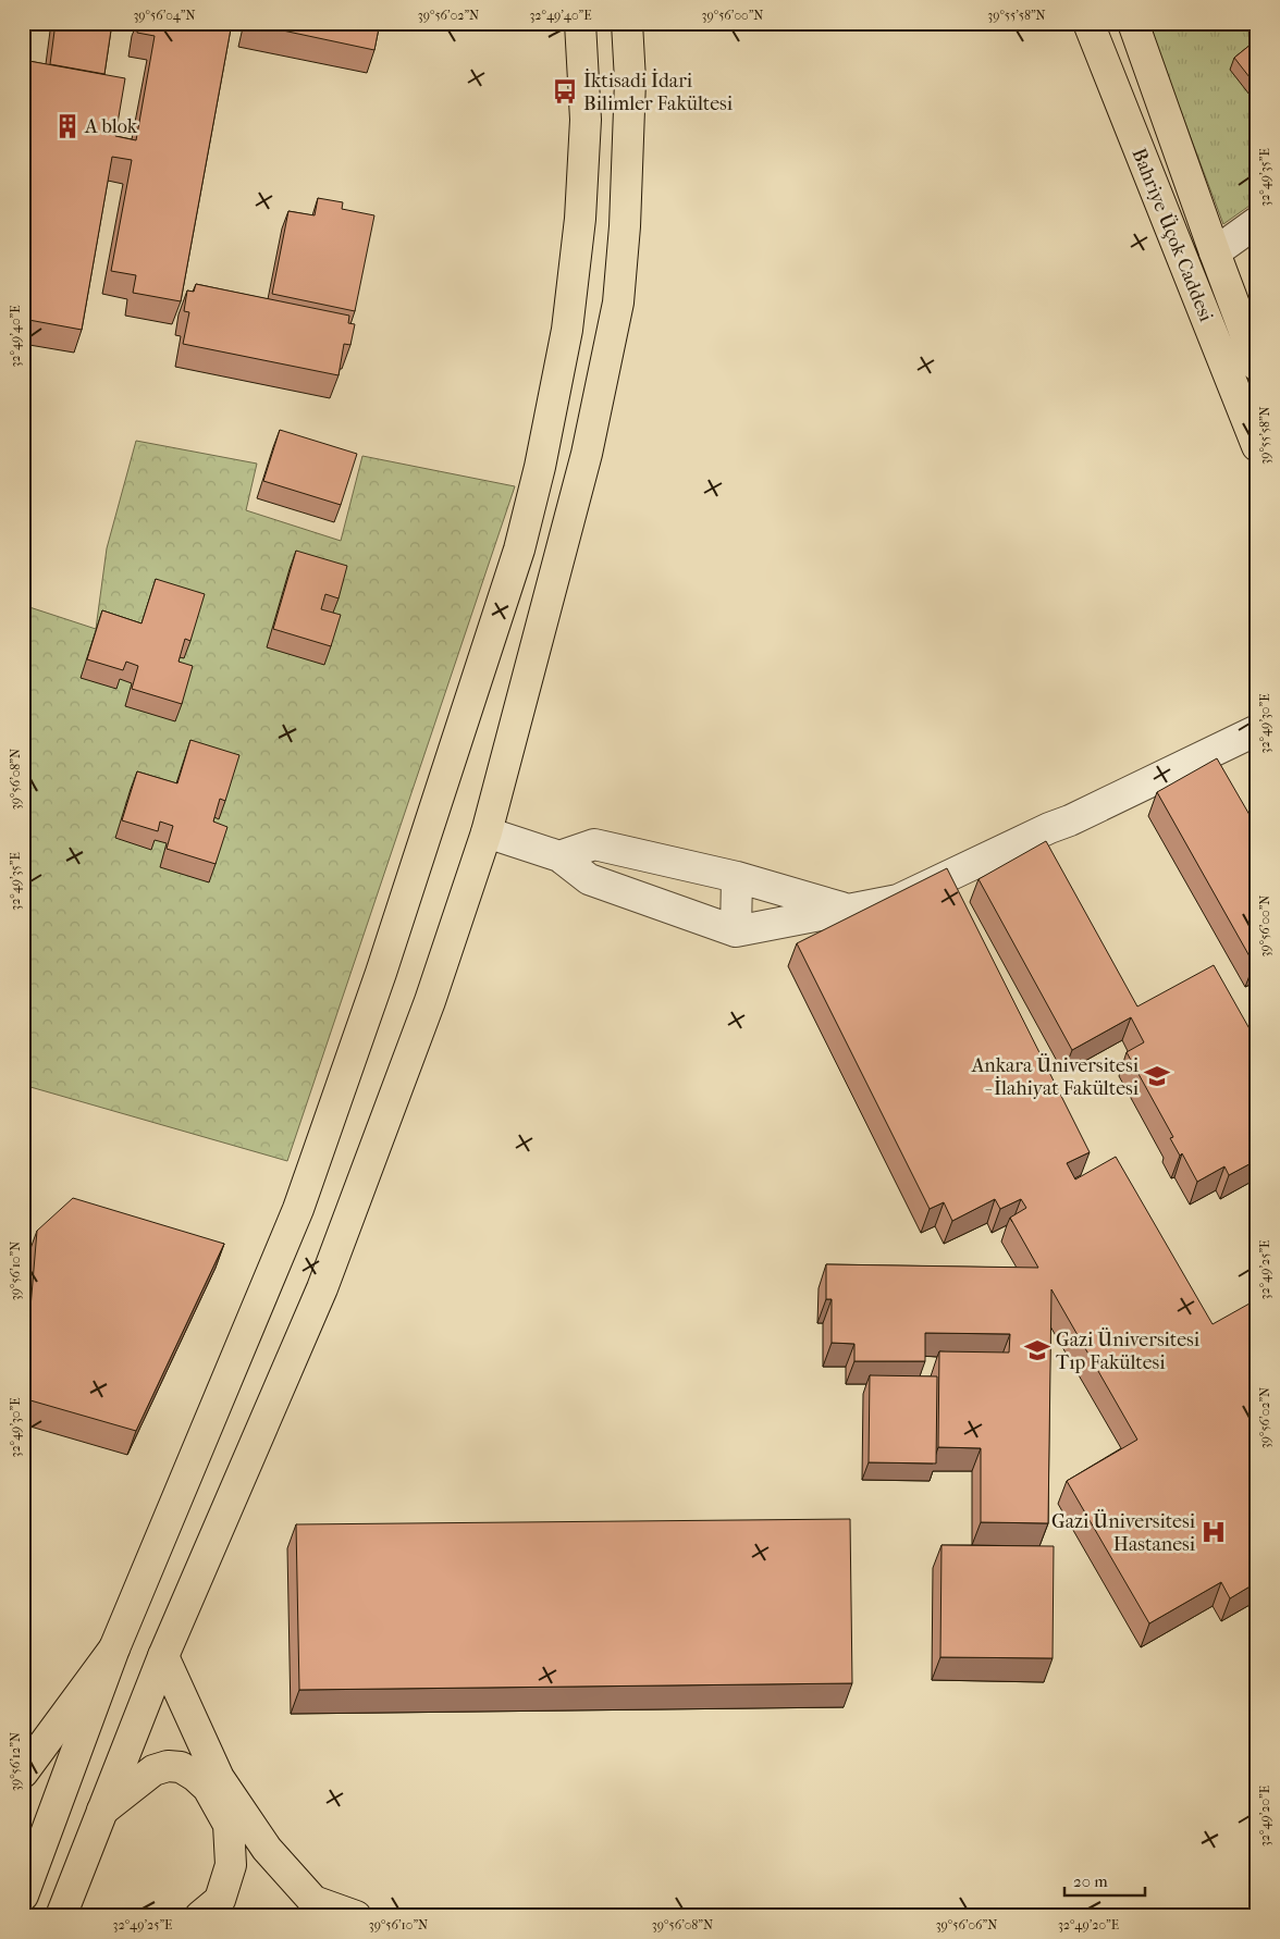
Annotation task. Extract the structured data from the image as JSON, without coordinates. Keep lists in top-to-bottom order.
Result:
{
  "streets": {
    "main road": ["Bahriye Üçok Caddesi"]
  },
  "places": {
    "bus stop": ["İktisadi İdari Bilimler Fakültesi"],
    "building": ["A blok"],
    "school or university": ["Ankara Üniversitesi - İlahiyat Fakültesi", "Gazi Üniversitesi Tıp Fakültesi"],
    "hospital": ["Gazi Üniversitesi Hastanesi"]
  },
  "scale_bar": "20 m",
  "coordinates": [
    "39°56'04\"N",
    "39°56'02\"N",
    "32°49'40\"E",
    "39°56'00\"N",
    "39°55'58\"N",
    "32°49'35\"E",
    "32°49'30\"E",
    "39°56'08\"N",
    "32°49'25\"E",
    "39°56'10\"N",
    "39°56'12\"N",
    "32°49'20\"E",
    "39°56'06\"N"
  ]
}
